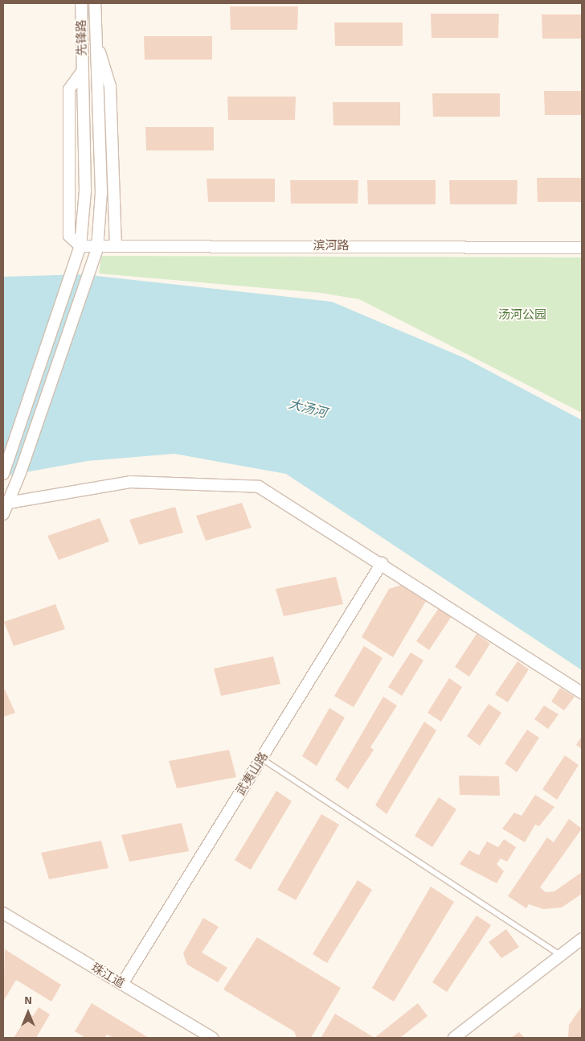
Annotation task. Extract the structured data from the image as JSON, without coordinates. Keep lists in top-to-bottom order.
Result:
{
  "streets": {
    "street": [
      "先锋路",
      "滨河路",
      "武夷山路",
      "珠江道"
    ]
  },
  "crossings": [
    ["先锋路", "滨河路"],
    ["武夷山路", "珠江道"]
  ],
  "water": ["大汤河"],
  "parks": ["汤河公园"],
  "north": "top"
}
